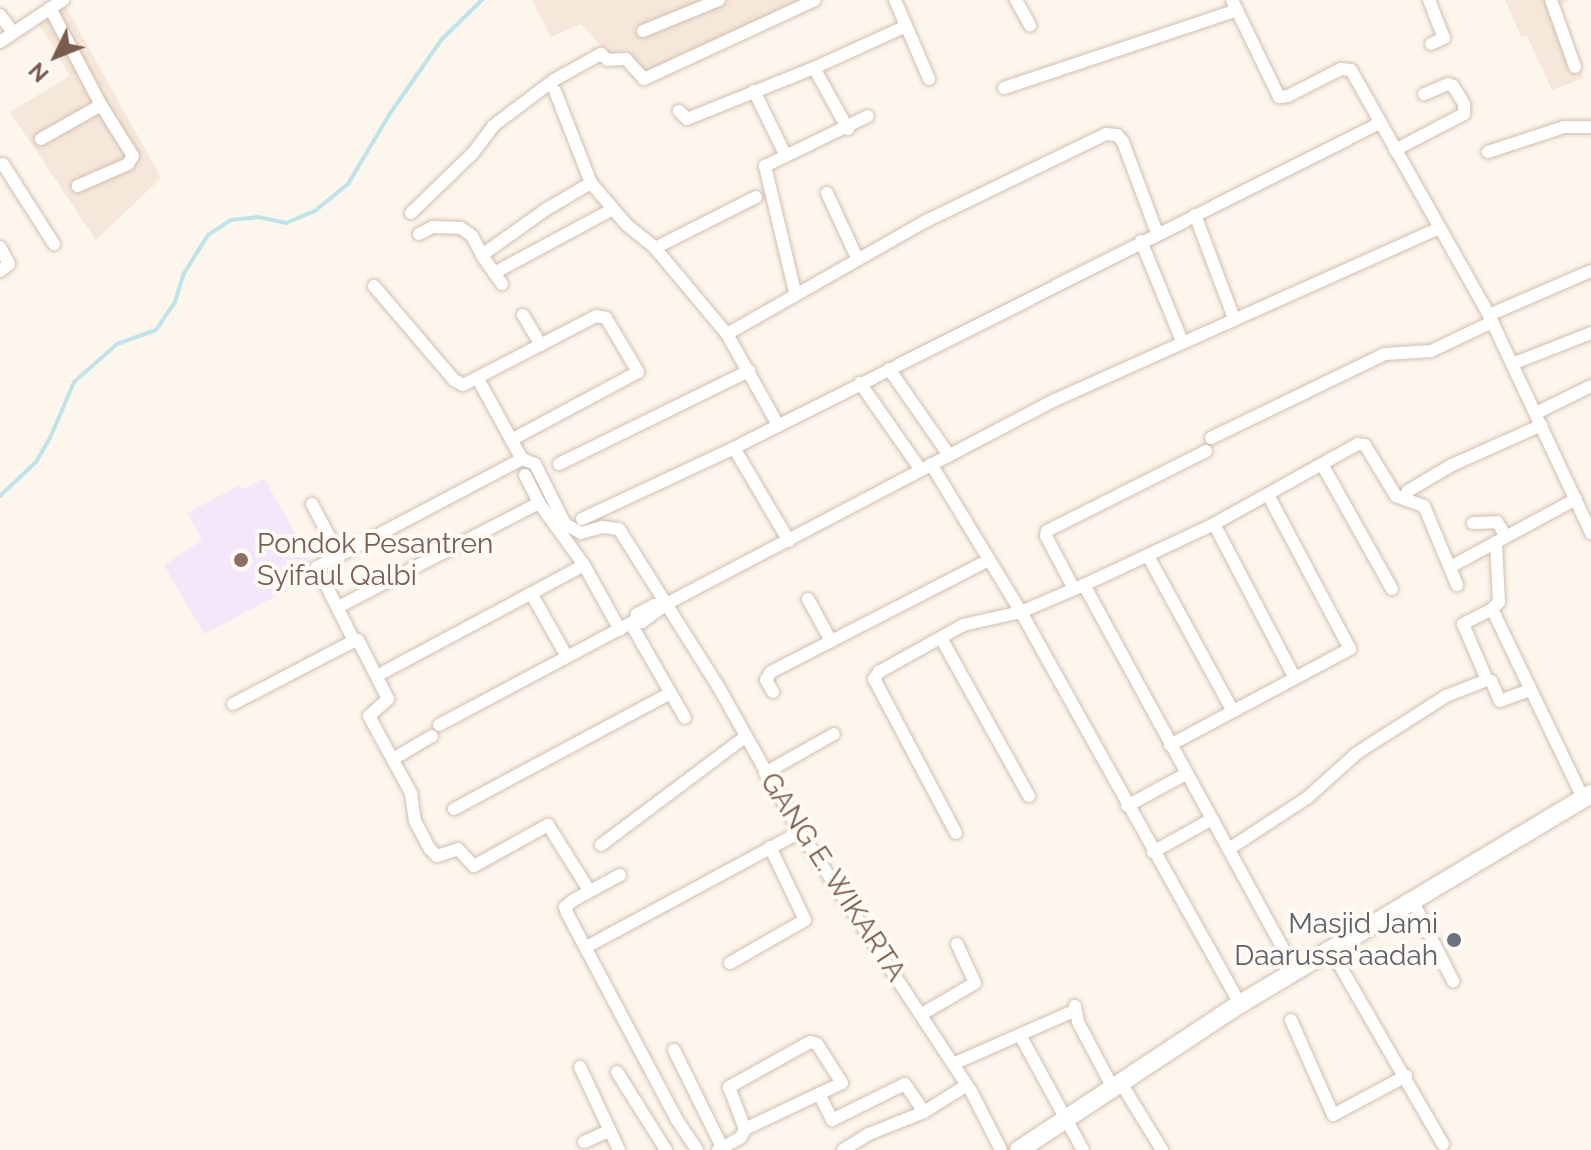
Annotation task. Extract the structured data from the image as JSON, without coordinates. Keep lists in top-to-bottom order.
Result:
{
  "streets": {
    "street": ["GANG E. WIKARTA"]
  },
  "places": ["Pondok Pesantren Syifaul Qalbi", "Masjid Jami Daarussa'aadah"],
  "north": "bottom left"
}
